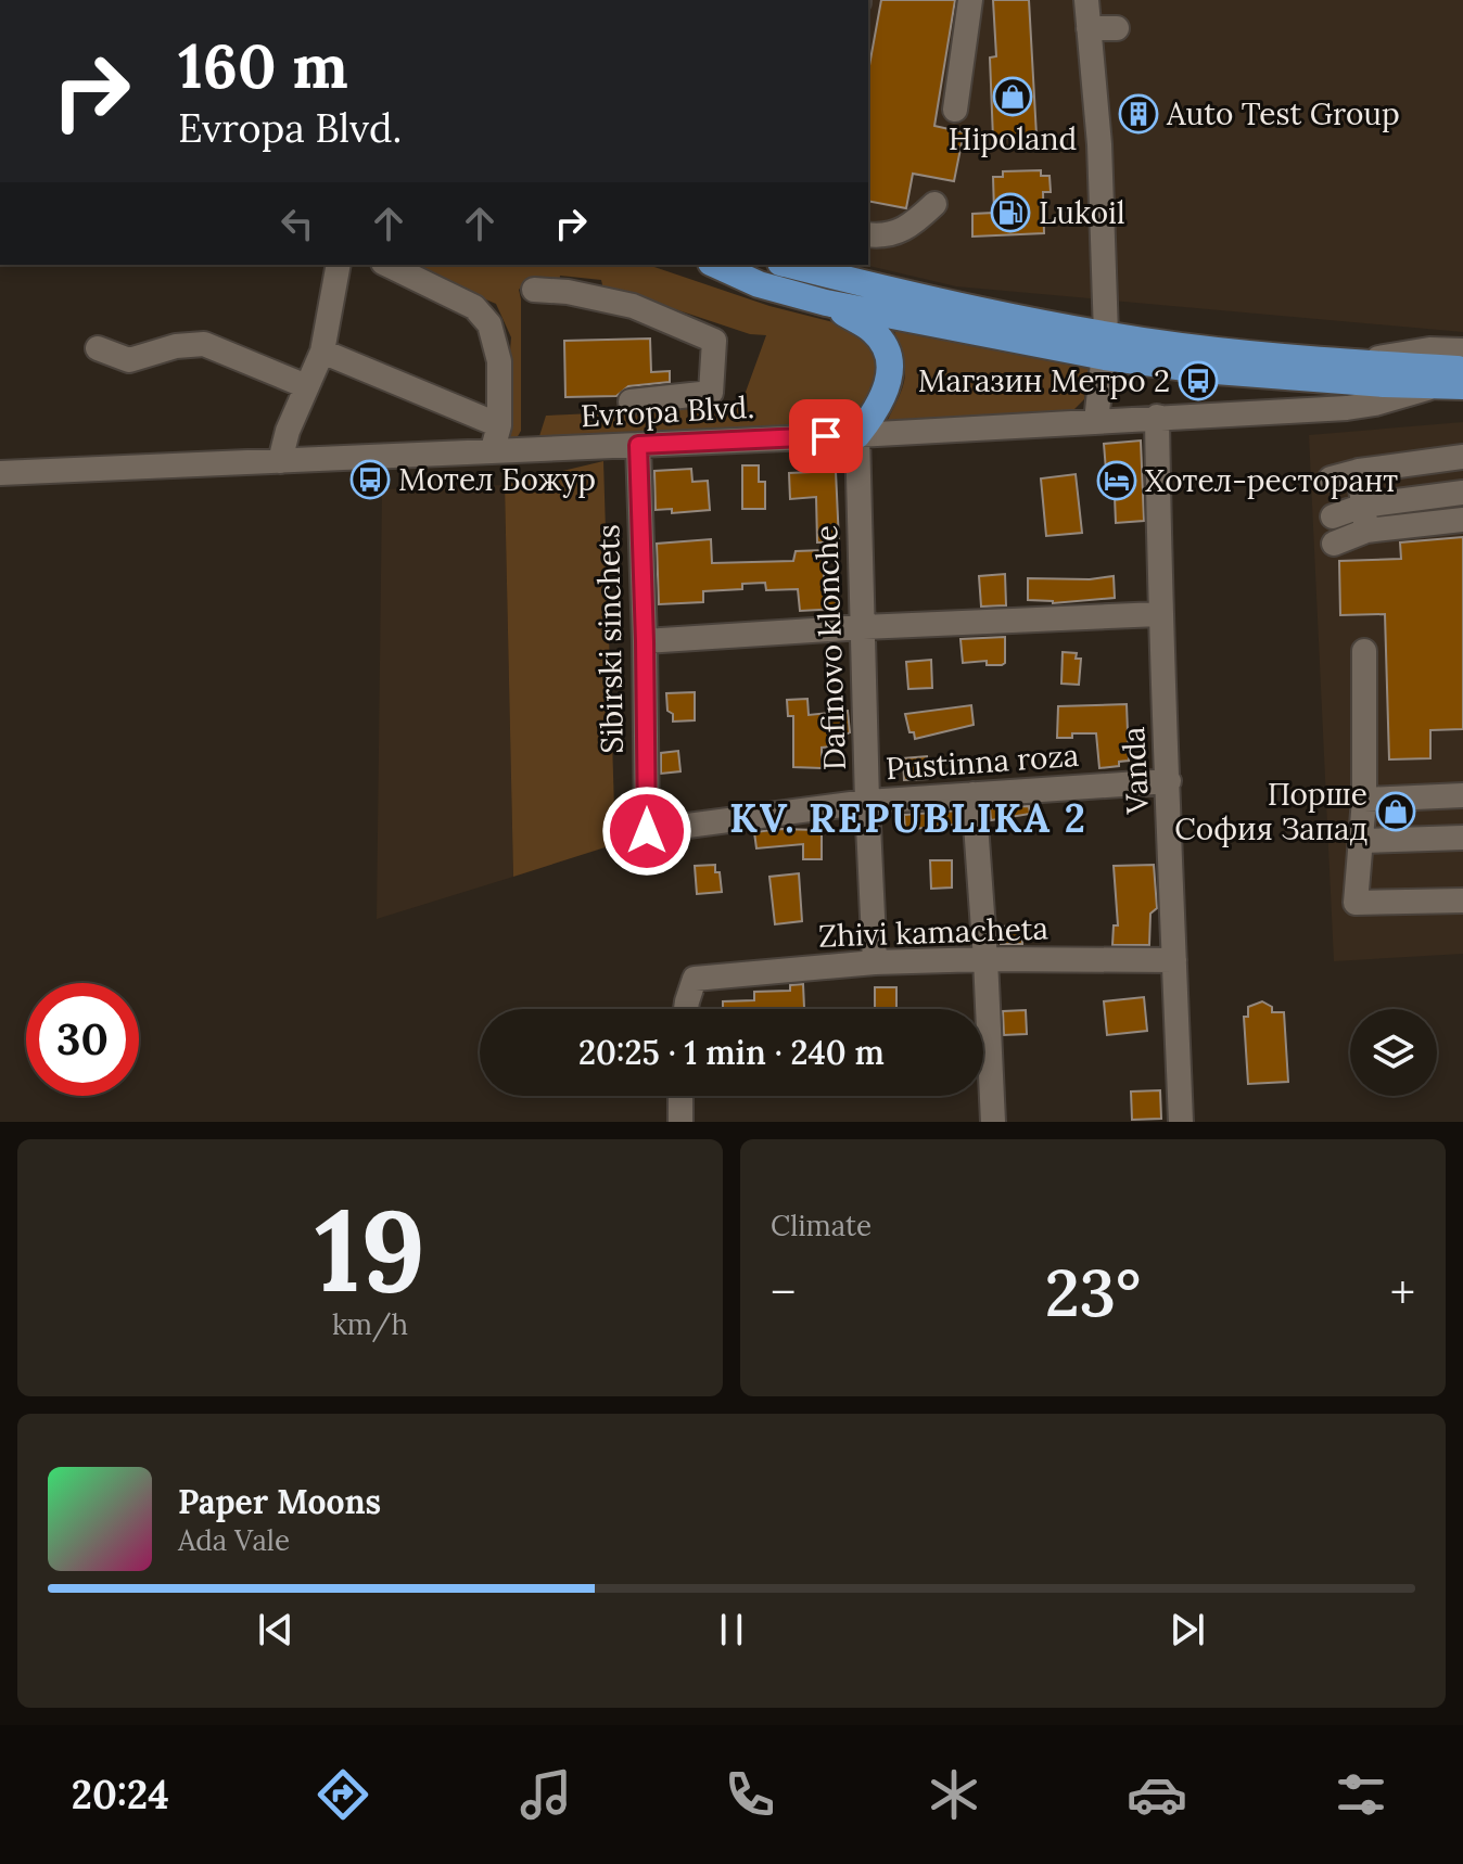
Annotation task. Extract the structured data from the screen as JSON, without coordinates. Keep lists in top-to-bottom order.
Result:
{
  "streets": {
    "street": [
      "Evropa Blvd.",
      "Sibirski sinchets",
      "Dafinovo klonche",
      "Pustinna roza",
      "Vanda",
      "Zhivi kamacheta"
    ]
  },
  "crossings": [
    ["Evropa Blvd.", "Sibirski sinchets"],
    ["Evropa Blvd.", "Dafinovo klonche"],
    ["Evropa Blvd.", "Vanda"],
    ["Sibirski sinchets", "Pustinna roza"],
    ["Dafinovo klonche", "Pustinna roza"],
    ["Dafinovo klonche", "Zhivi kamacheta"],
    ["Pustinna roza", "Vanda"],
    ["Vanda", "Zhivi kamacheta"]
  ],
  "districts": ["KV. REPUBLIKA 2"],
  "places": {
    "shop": ["Hipoland", "Порше София Запад"],
    "building": ["Auto Test Group"],
    "fuel station": ["Lukoil"],
    "bus stop": ["Магазин Метро 2", "Мотел Божур"],
    "hotel": ["Хотел-ресторант"]
  },
  "page": {
    "turn": ["160 m", "Evropa Blvd."],
    "limit": "30",
    "trip": "20:25 · 1 min · 240 m",
    "tile": [
      ["19", "km/h"],
      "Climate"
    ],
    "heat": ["−", "23°", "+"],
    "song": ["Paper Moons", "Ada Vale"],
    "tabs": "20:24"
  }
}
